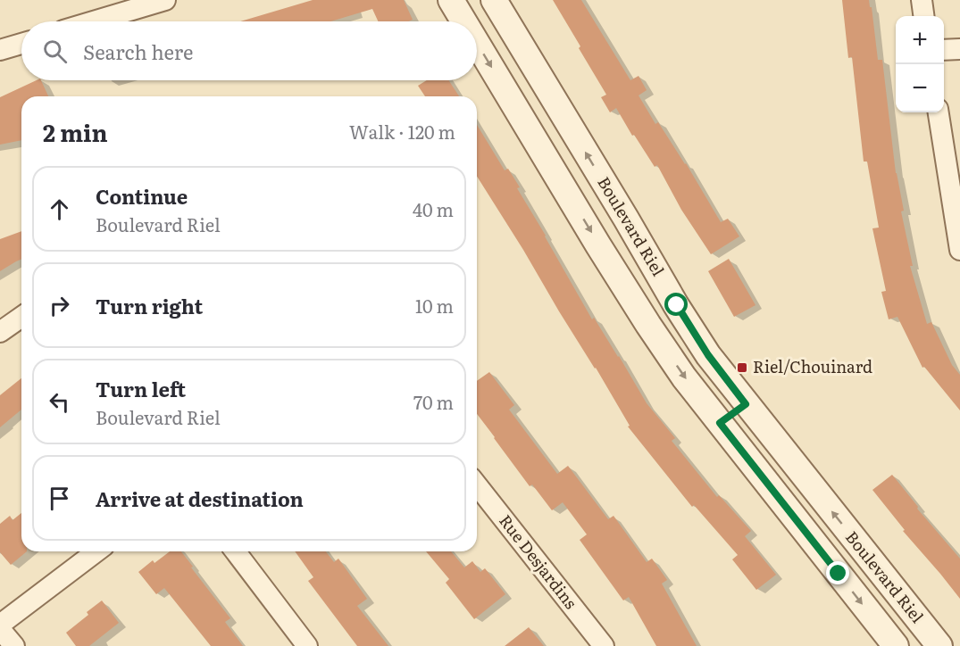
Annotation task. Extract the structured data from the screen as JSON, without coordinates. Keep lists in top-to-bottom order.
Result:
{
  "streets": {
    "street": ["Boulevard Riel", "Rue Desjardins"]
  },
  "places": {
    "transit": ["Riel/Chouinard"]
  },
  "page": {
    "map_buttons": ["+", "−"],
    "search": "Search here",
    "heading": ["2 min", "Walk · 120 m"],
    "list": [
      ["Continue", "Boulevard Riel", "40 m"],
      ["Turn right", "10 m"],
      ["Turn left", "Boulevard Riel", "70 m"],
      "Arrive at destination"
    ]
  }
}
